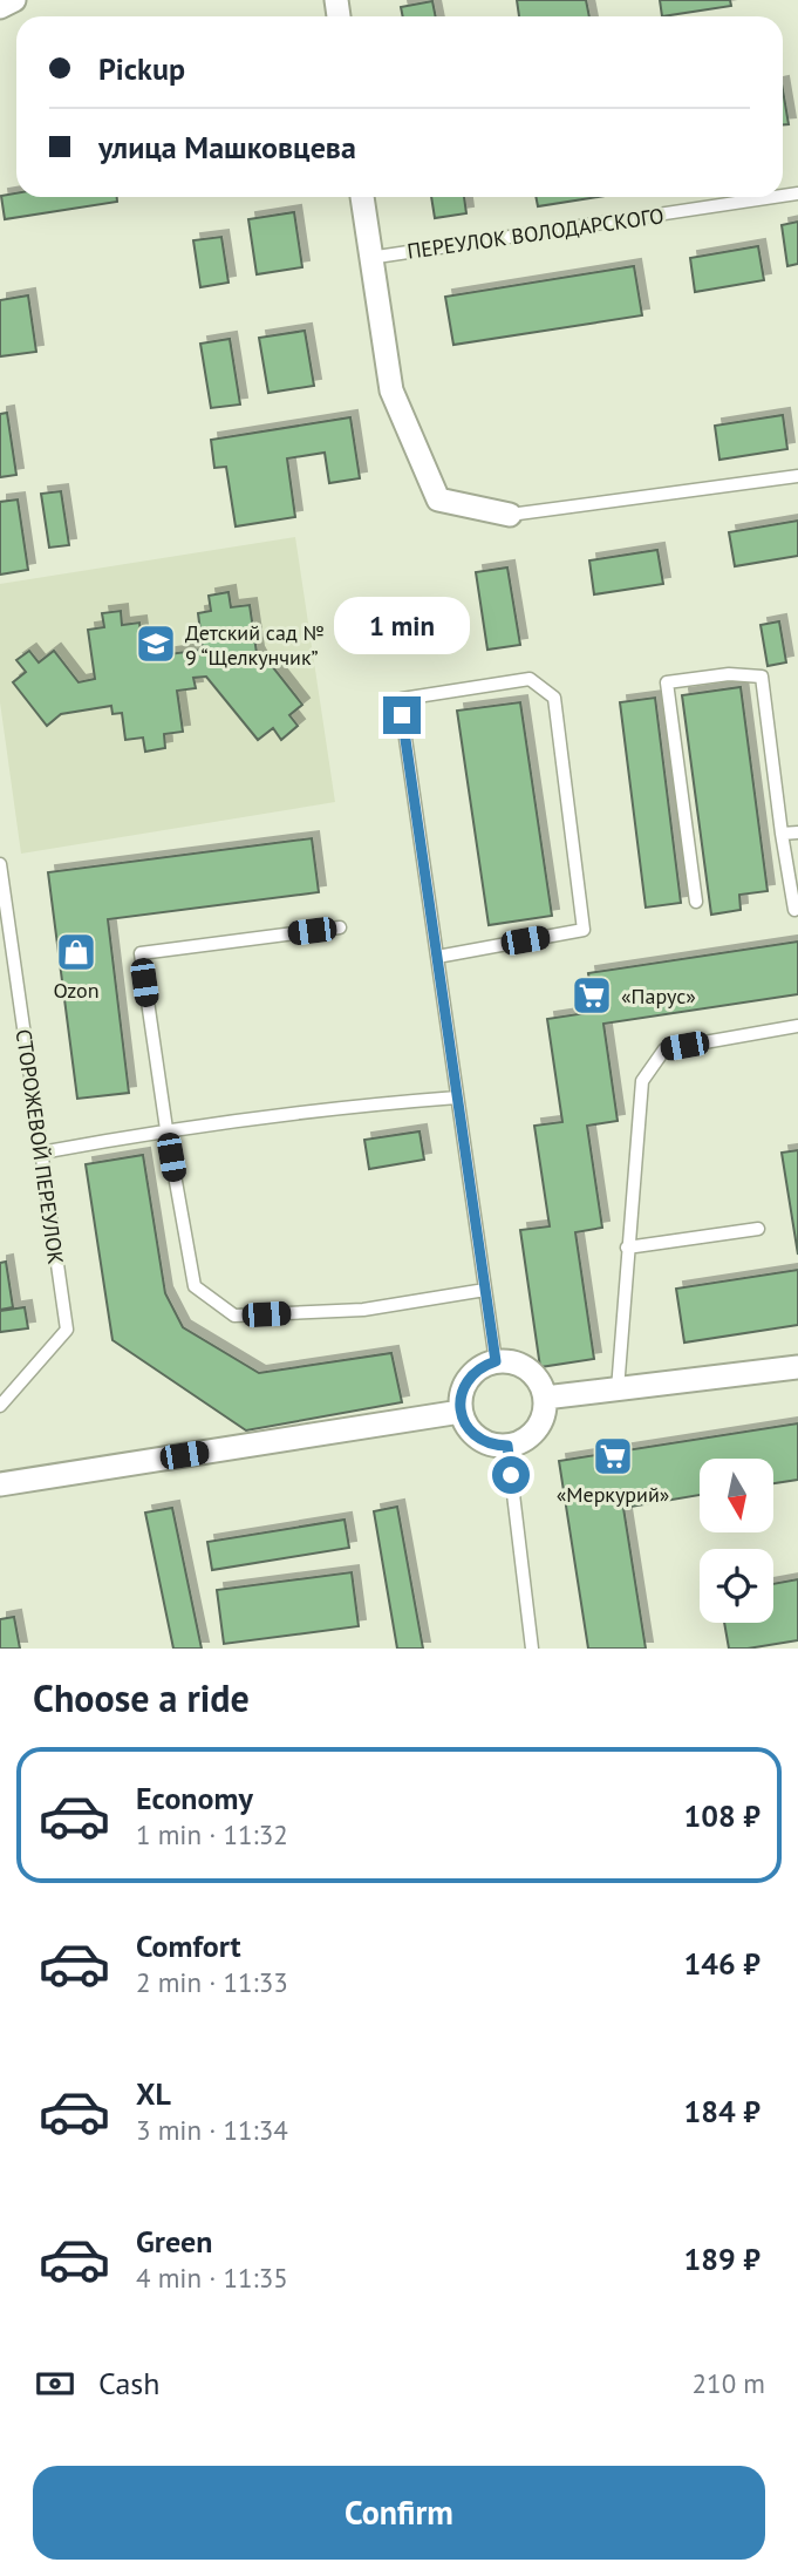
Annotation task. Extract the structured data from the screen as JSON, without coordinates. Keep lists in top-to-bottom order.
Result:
{
  "streets": {
    "lane": ["ПЕРЕУЛОК ВОЛОДАРСКОГО", "СТОРОЖЕВОЙ ПЕРЕУЛОК"]
  },
  "places": {
    "school or university": ["Детский сад № 9 “Щелкунчик”"],
    "shop": ["Ozon"],
    "supermarket": ["«Парус»", "«Меркурий»"]
  },
  "north": "bottom",
  "page": {
    "banner": ["Pickup", "улица Машковцева"],
    "bubble": "1 min",
    "heading": "Choose a ride",
    "list": [
      {
        "name": "Economy",
        "note": "1 min · 11:32",
        "value": "108 ₽"
      },
      {
        "name": "Comfort",
        "note": "2 min · 11:33",
        "value": "146 ₽"
      },
      {
        "name": "XL",
        "note": "3 min · 11:34",
        "value": "184 ₽"
      },
      {
        "name": "Green",
        "note": "4 min · 11:35",
        "value": "189 ₽"
      }
    ],
    "pay": ["Cash", "210 m"],
    "buttons": "Confirm"
  }
}
